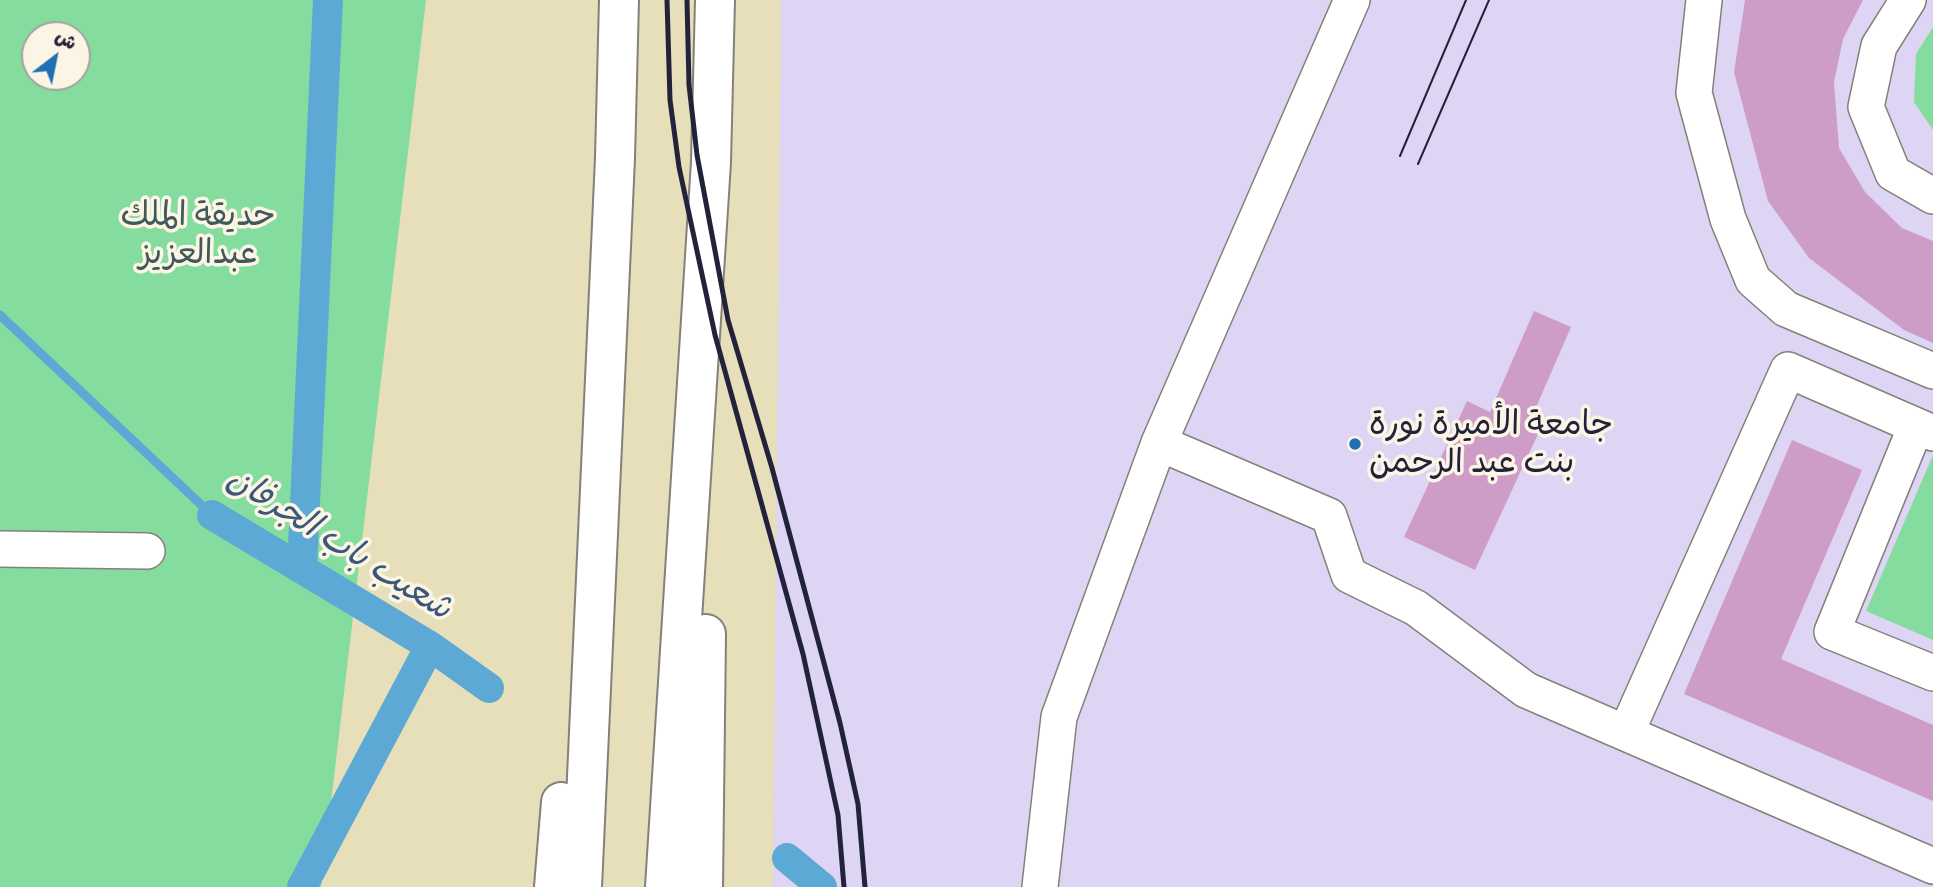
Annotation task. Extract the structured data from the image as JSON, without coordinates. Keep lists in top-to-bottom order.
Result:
{
  "water": ["شعيب باب الجرفان"],
  "parks": ["حديقة الملك عبدالعزيز"],
  "places": ["جامعة الأميرة نورة بنت عبد الرحمن"],
  "north": "top right"
}
